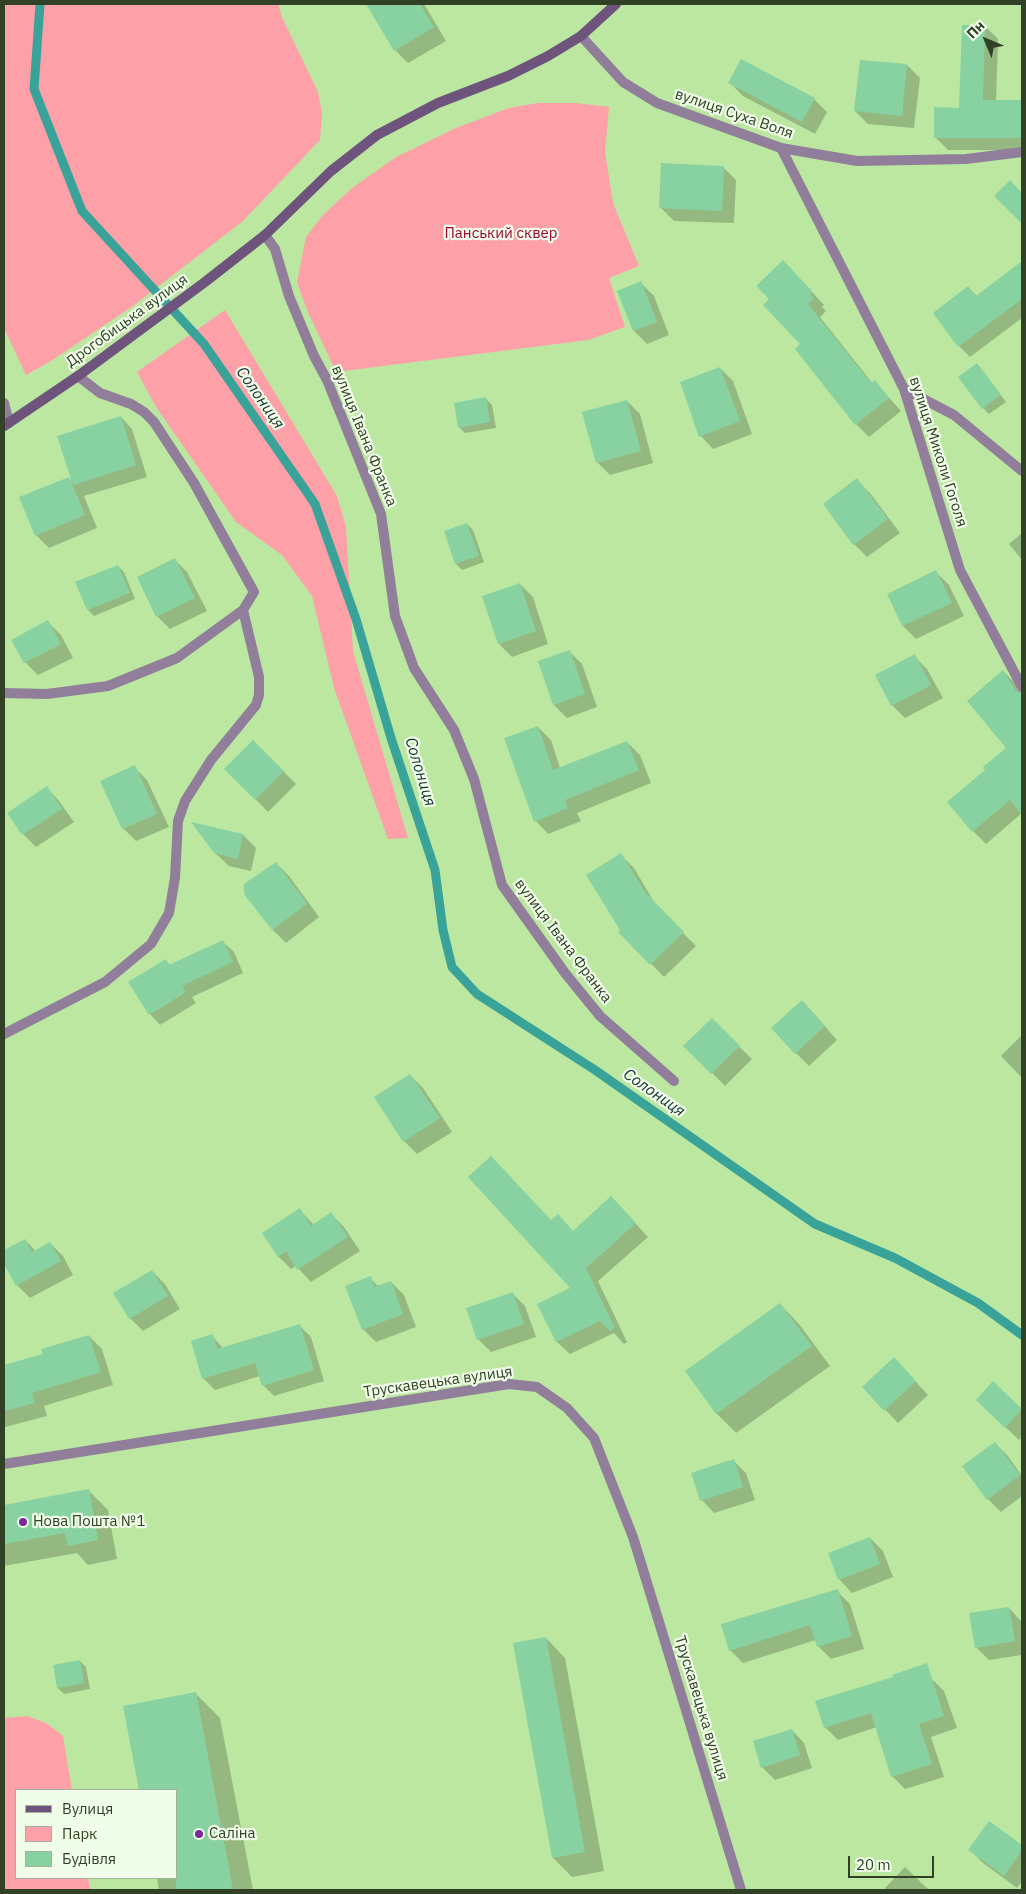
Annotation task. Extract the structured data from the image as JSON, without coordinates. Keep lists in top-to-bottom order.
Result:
{
  "streets": {
    "street": [
      "вулиця Суха Воля",
      "Дрогобицька вулиця",
      "вулиця Івана Франка",
      "вулиця Миколи Гоголя",
      "Трускавецька вулиця"
    ]
  },
  "crossings": [
    ["вулиця Суха Воля", "Дрогобицька вулиця"],
    ["вулиця Суха Воля", "вулиця Миколи Гоголя"],
    ["Дрогобицька вулиця", "вулиця Івана Франка"]
  ],
  "water": ["Солониця"],
  "parks": ["Панський сквер"],
  "places": ["Нова Пошта №1", "Саліна"],
  "legend": ["Вулиця", "Парк", "Будівля"],
  "scale_bar": "20 m",
  "north": "top left"
}
